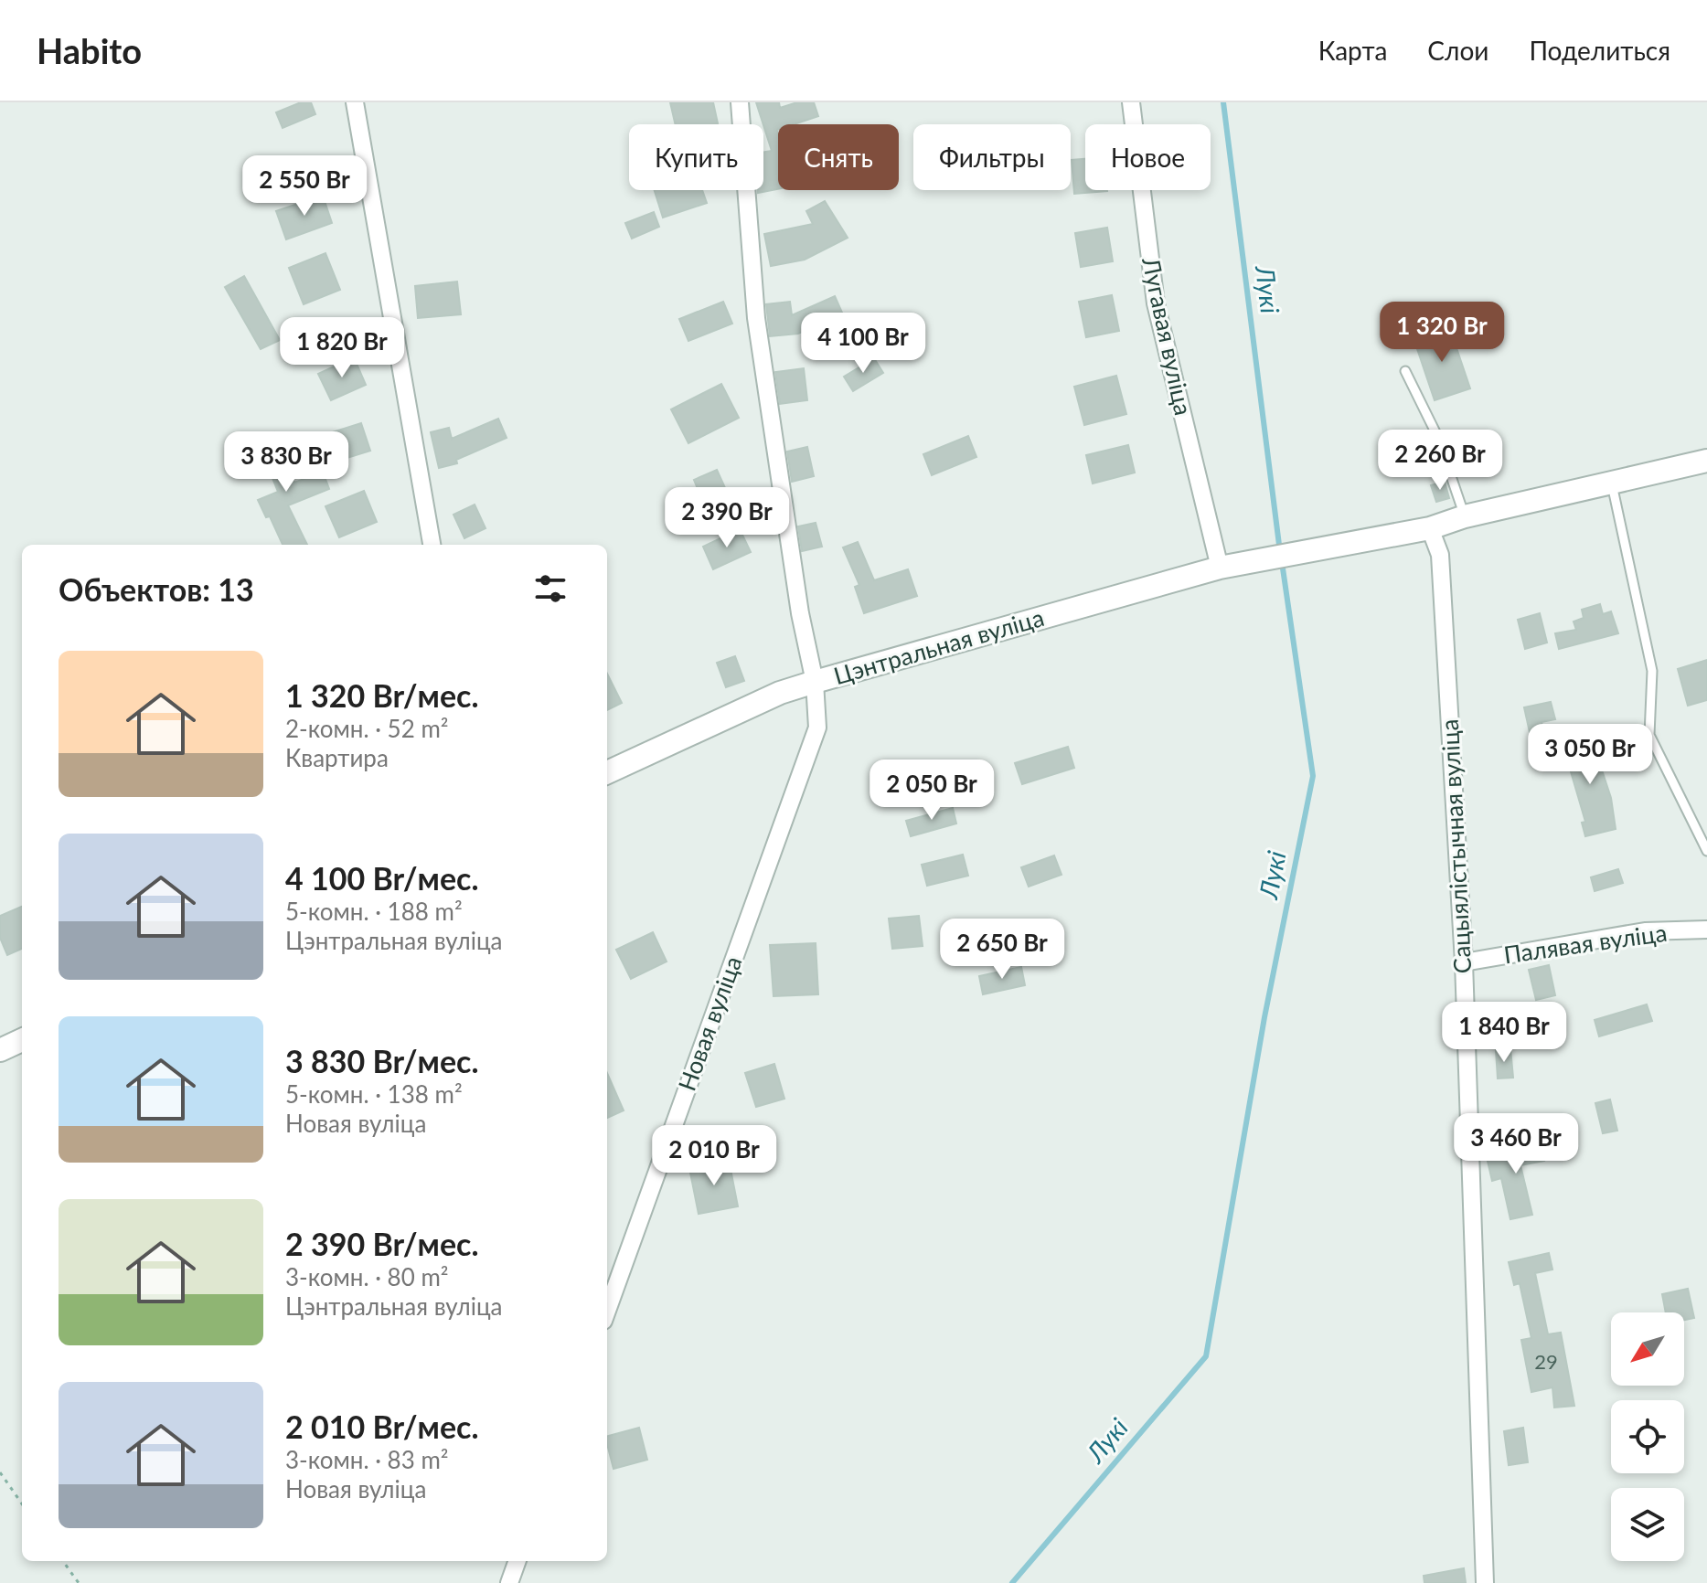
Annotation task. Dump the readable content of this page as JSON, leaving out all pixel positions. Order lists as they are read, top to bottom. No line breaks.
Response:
{"streets":{"street":["Лугавая вуліца","Цэнтральная вуліца","Сацыялістычная вуліца","Палявая вуліца","Новая вуліца"]},"crossings":[["Лугавая вуліца","Цэнтральная вуліца"],["Цэнтральная вуліца","Сацыялістычная вуліца"],["Цэнтральная вуліца","Новая вуліца"],["Сацыялістычная вуліца","Палявая вуліца"]],"water":["Лукі"],"house_numbers":["29"],"north":"bottom left","page":{"header":"Habito","nav":["Карта","Слои","Поделиться"],"chip":["Купить","Снять","Фильтры","Новое"],"price":["2 550 Br","1 320 Br","4 100 Br","1 820 Br","2 260 Br","3 830 Br","2 390 Br","3 050 Br","2 050 Br","2 650 Br","1 840 Br","3 460 Br","2 010 Br"],"heading":"Объектов: 13","list":[{"name":"1 320 Br/мес.","note":"2-комн. · 52 m² · Квартира"},{"name":"4 100 Br/мес.","note":"5-комн. · 188 m² · Цэнтральная вуліца"},{"name":"3 830 Br/мес.","note":"5-комн. · 138 m² · Новая вуліца"},{"name":"2 390 Br/мес.","note":"3-комн. · 80 m² · Цэнтральная вуліца"},{"name":"2 010 Br/мес.","note":"3-комн. · 83 m² · Новая вуліца"}]}}
